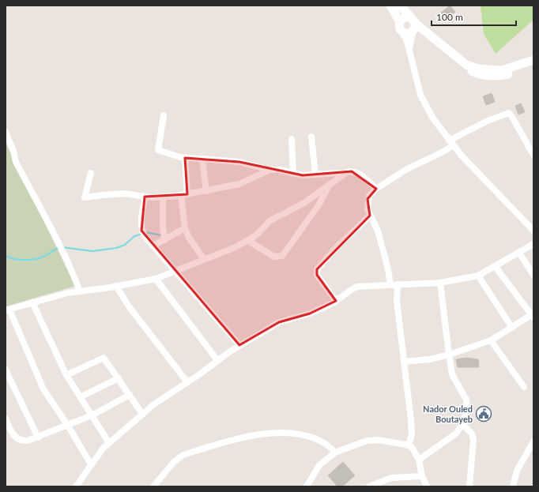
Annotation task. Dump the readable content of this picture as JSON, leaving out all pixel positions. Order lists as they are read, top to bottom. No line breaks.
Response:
{"places":{"public building":["Nador Ouled Boutayeb"]},"scale_bar":"100 m"}
